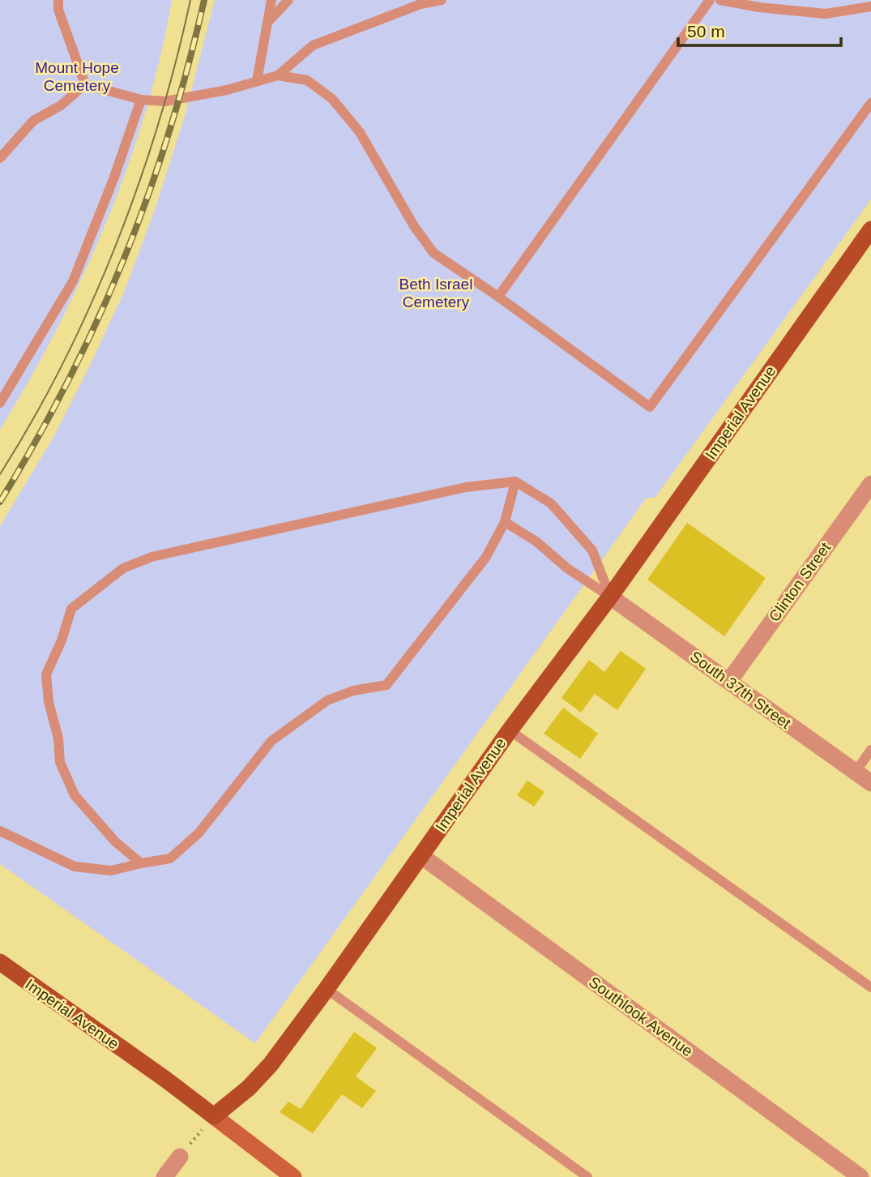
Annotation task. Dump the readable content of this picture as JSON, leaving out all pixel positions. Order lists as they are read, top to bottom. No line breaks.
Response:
{"streets":{"main road":["Imperial Avenue"],"street":["Clinton Street","South 37th Street","Southlook Avenue"]},"crossings":[["Imperial Avenue","South 37th Street"],["Imperial Avenue","Southlook Avenue"],["Clinton Street","South 37th Street"]],"parks":["Mount Hope Cemetery","Beth Israel Cemetery"],"scale_bar":"50 m"}
